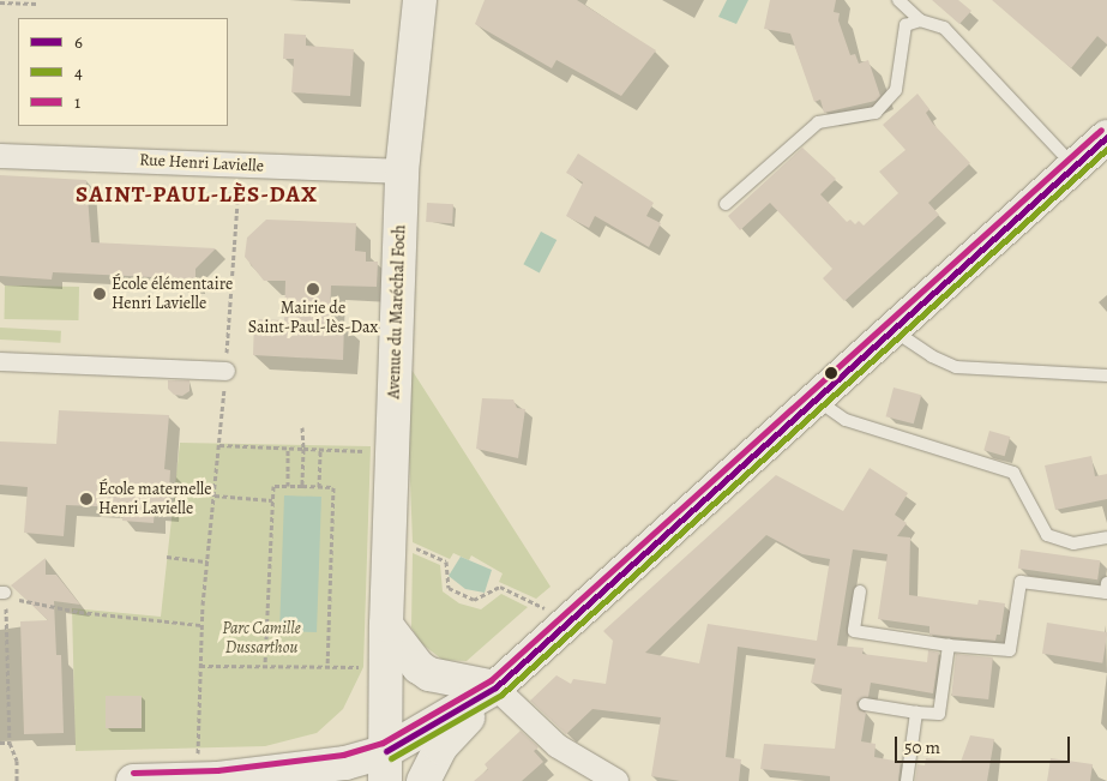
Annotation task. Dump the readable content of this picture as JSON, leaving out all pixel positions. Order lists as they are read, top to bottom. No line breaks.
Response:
{"streets":{"main road":["Avenue du Maréchal Foch"],"street":["Rue Henri Lavielle"]},"crossings":[["Rue Henri Lavielle","Avenue du Maréchal Foch"]],"districts":["SAINT-PAUL-LÈS-DAX"],"parks":["Parc Camille Dussarthou"],"places":["Mairie de Saint-Paul-lès-Dax","École élémentaire Henri Lavielle","École maternelle Henri Lavielle"],"lines":["transit line 1","transit line 6","transit line 4"],"legend":["6","4","1"],"scale_bar":"50 m"}
